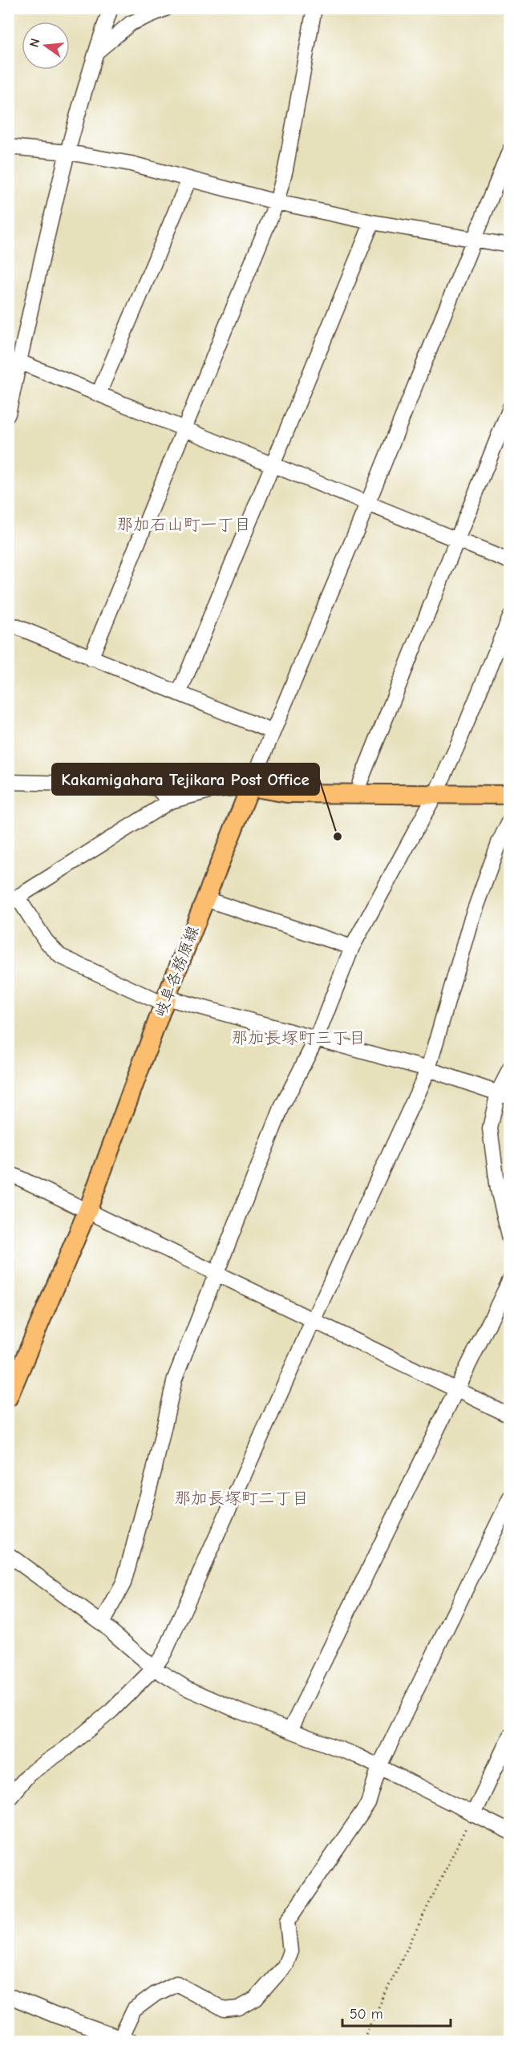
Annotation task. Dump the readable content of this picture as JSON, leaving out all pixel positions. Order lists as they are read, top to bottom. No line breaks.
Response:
{"streets":{"main road":["岐阜各務原線"]},"districts":["那加石山町一丁目","那加長塚町三丁目","那加長塚町二丁目"],"places":["Kakamigahara Tejikara Post Office"],"scale_bar":"50 m","north":"left"}
